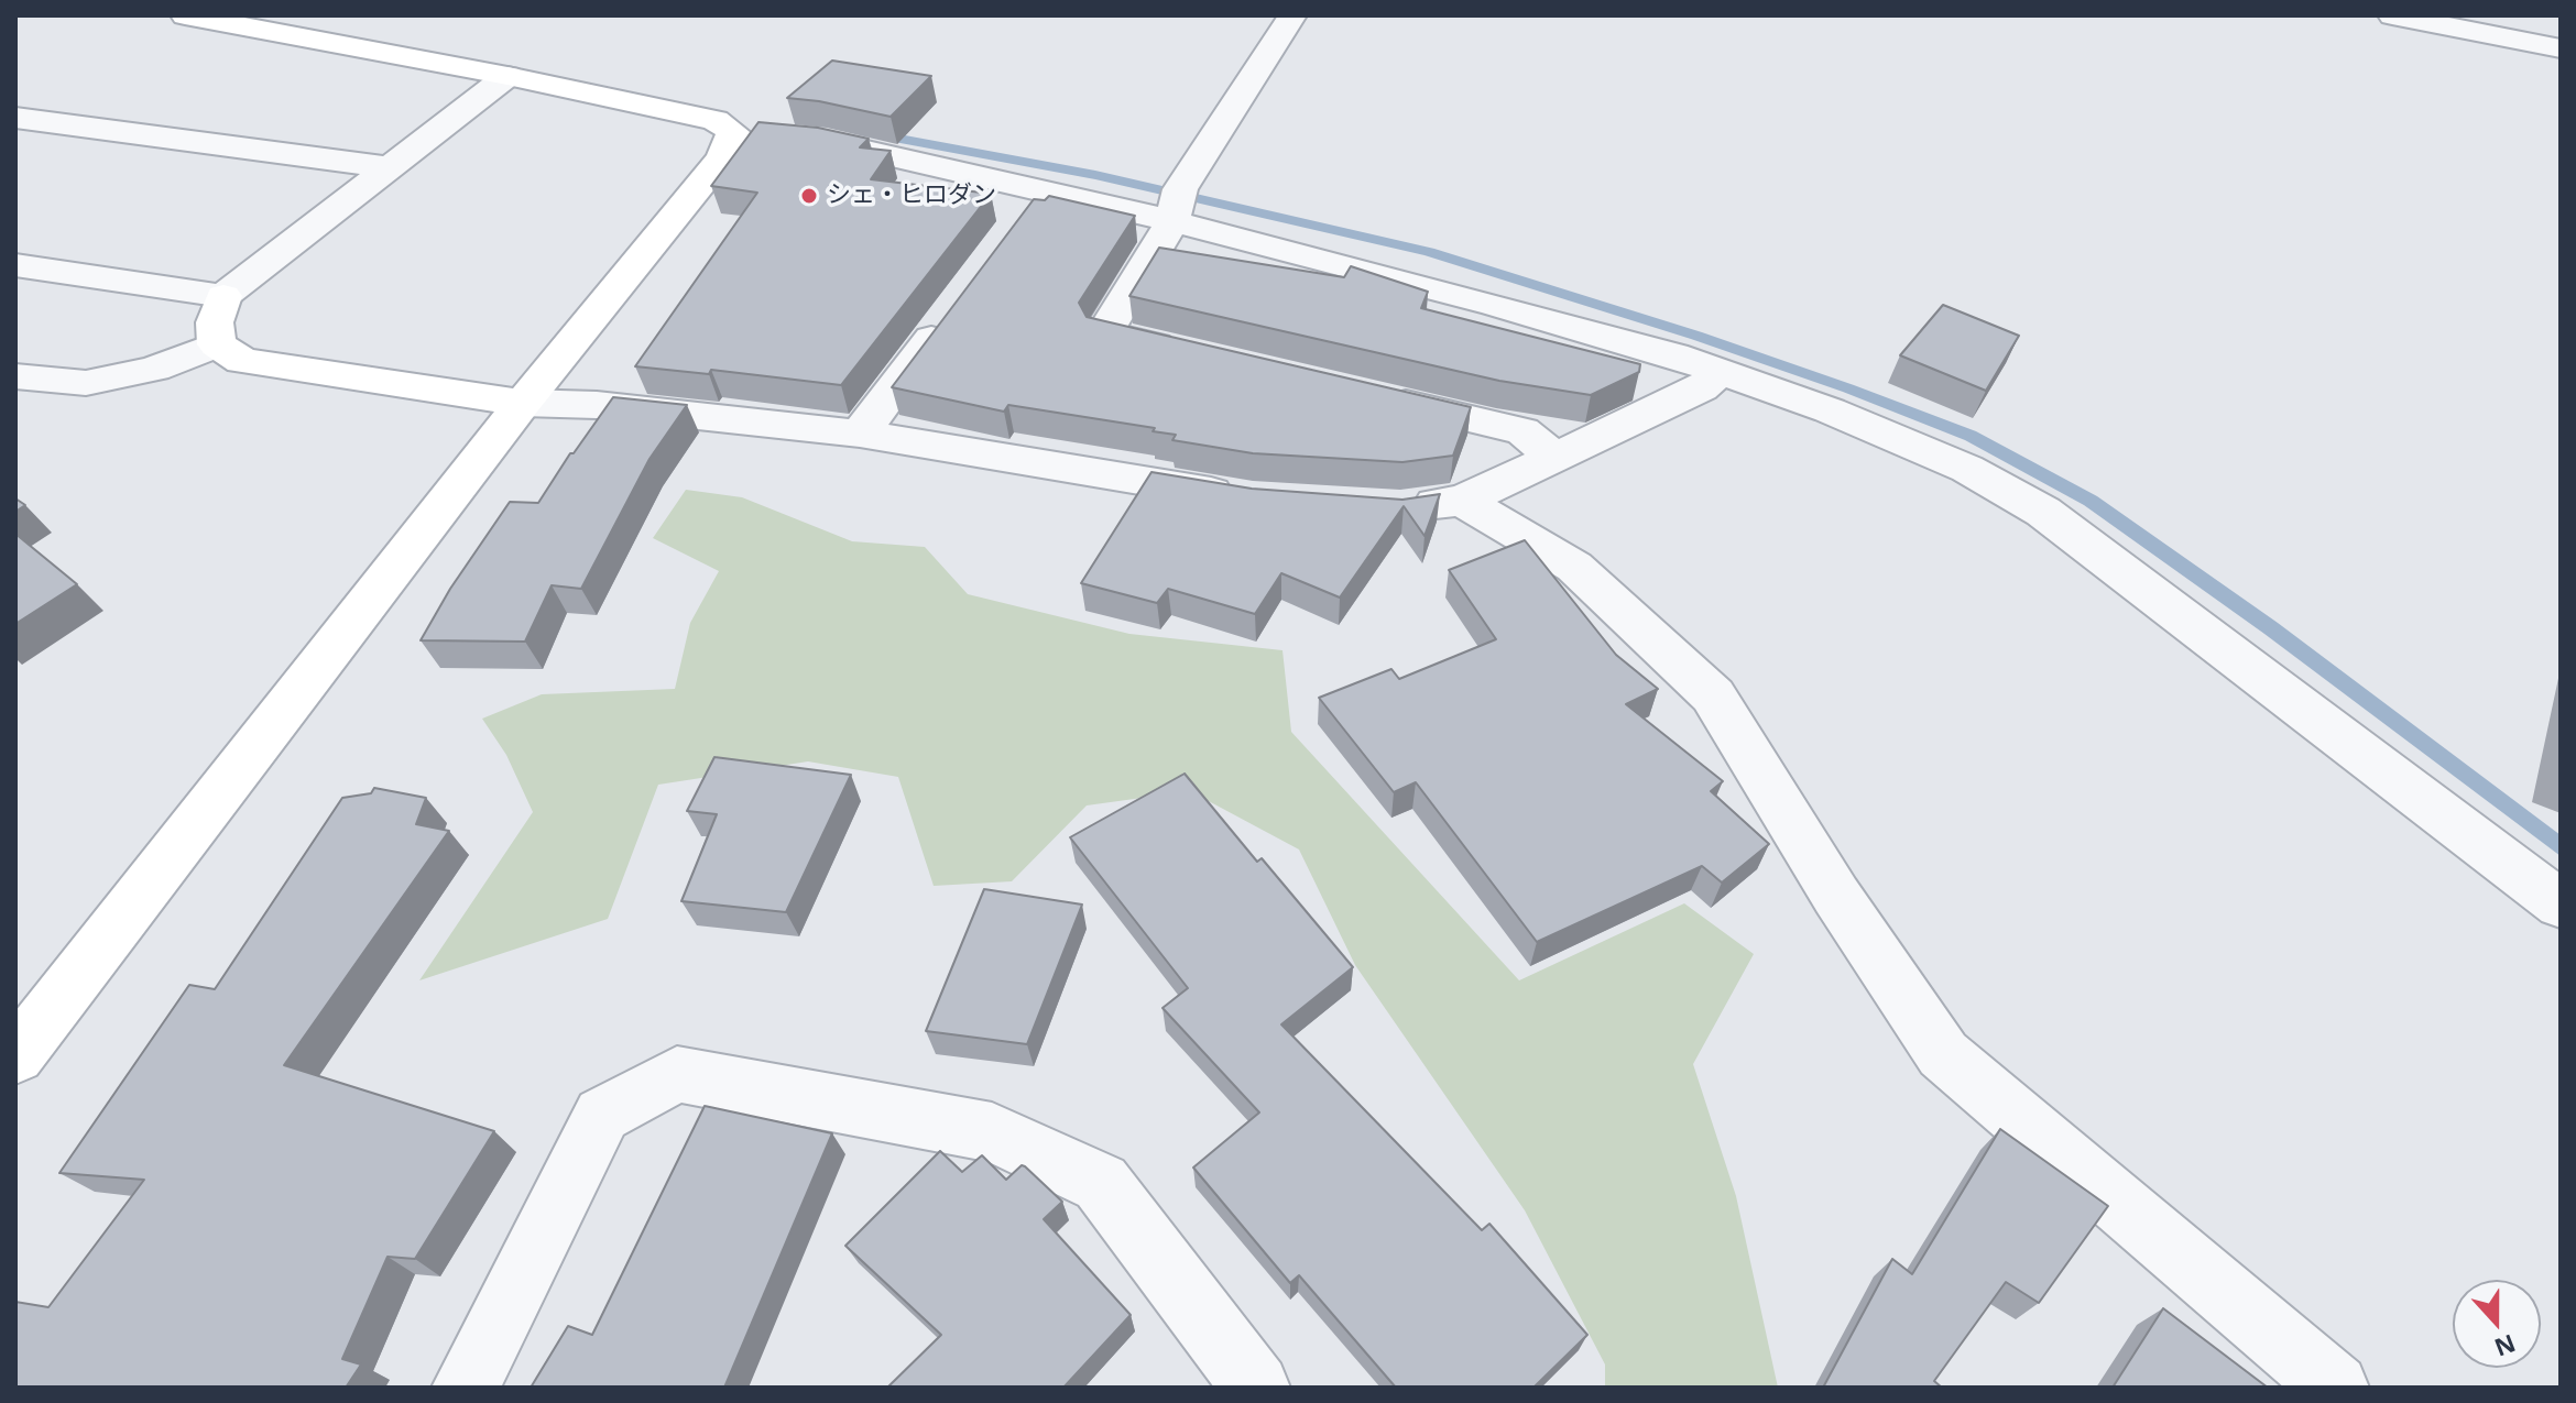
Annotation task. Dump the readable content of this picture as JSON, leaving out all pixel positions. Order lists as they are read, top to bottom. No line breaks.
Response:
{"places":["シェ・ヒロダン"],"north":"bottom"}
